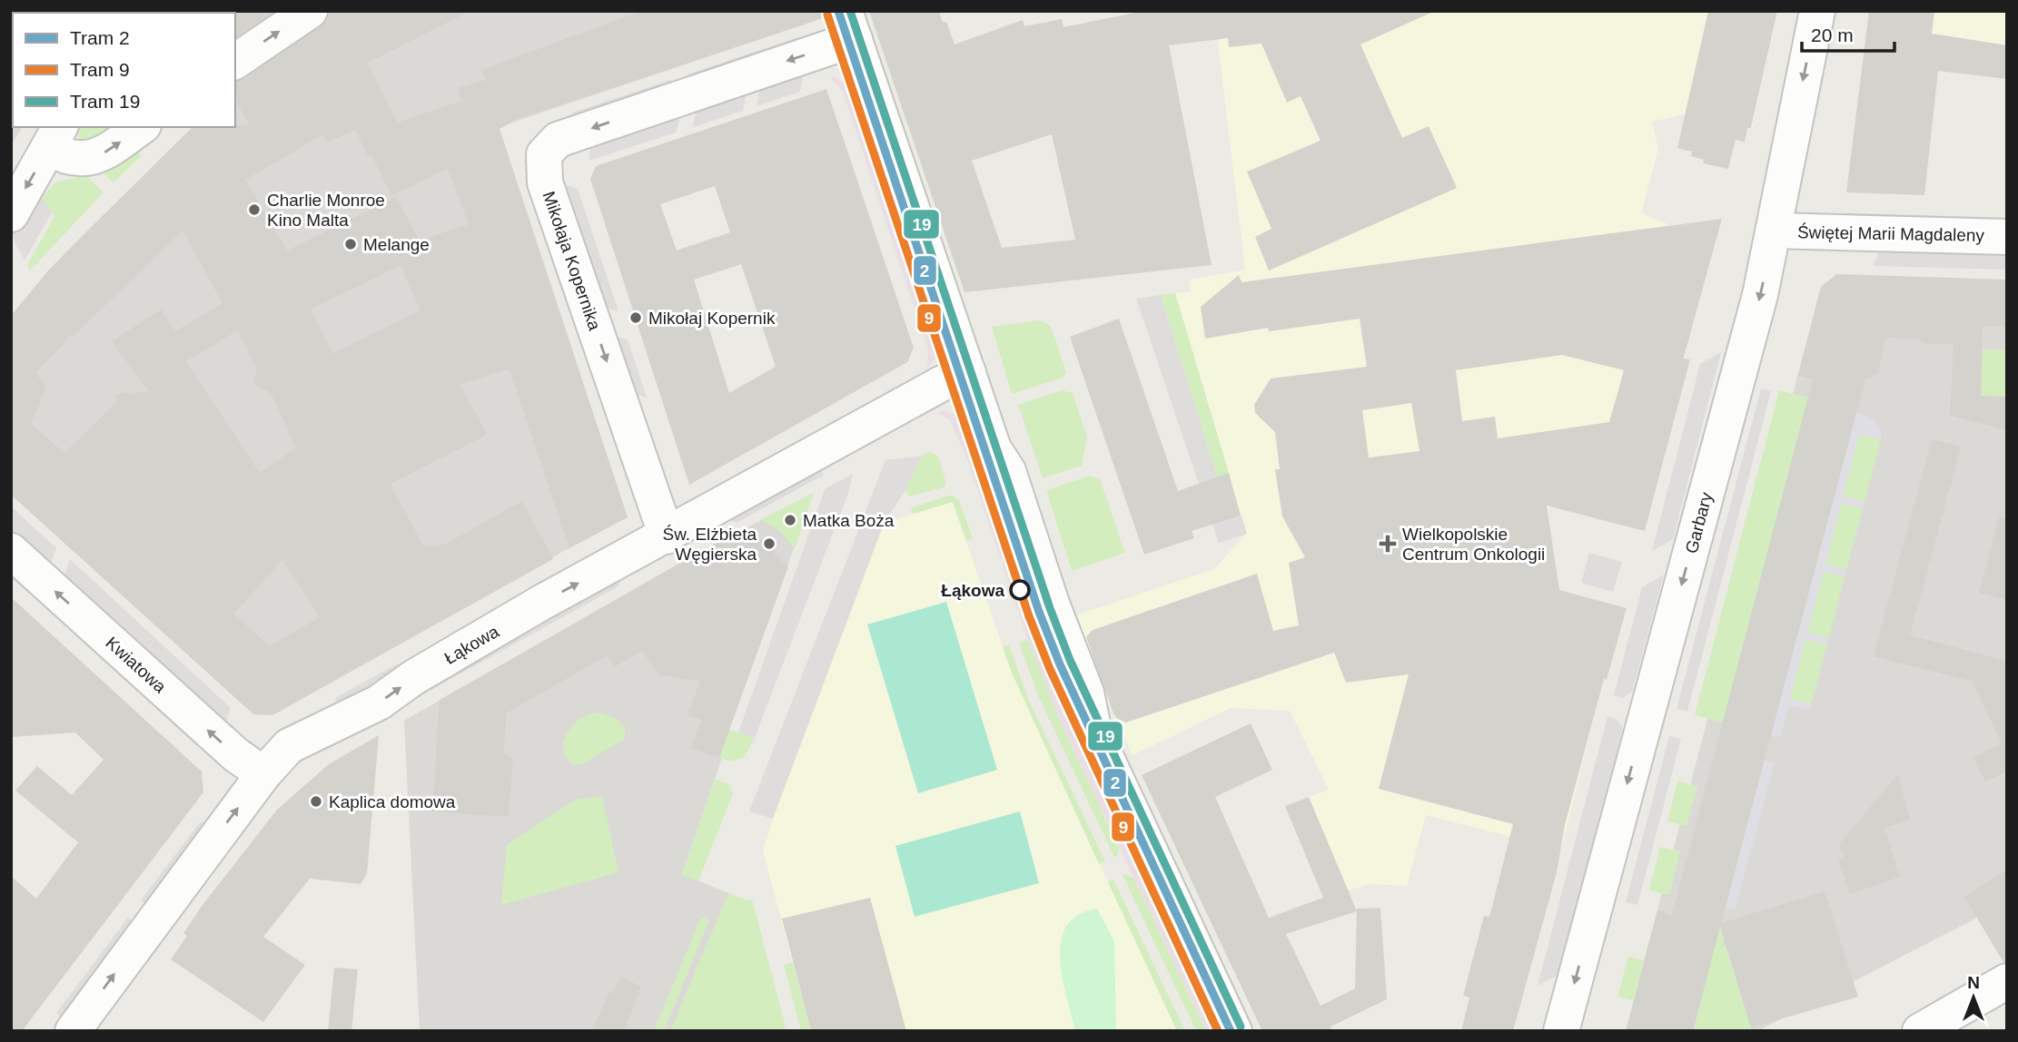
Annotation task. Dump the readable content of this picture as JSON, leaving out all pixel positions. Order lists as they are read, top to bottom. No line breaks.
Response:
{"streets":{"street":["Świętej Marii Magdaleny","Mikołaja Kopernika","Garbary","Łąkowa","Kwiatowa"]},"crossings":[["Świętej Marii Magdaleny","Garbary"],["Mikołaja Kopernika","Łąkowa"],["Łąkowa","Kwiatowa"]],"one_way":["Garbary","Łąkowa","Kwiatowa"],"places":{"other":["Charlie Monroe Kino Malta","Melange","Mikołaj Kopernik","Matka Boża","Św. Elżbieta Węgierska","Łąkowa","Kaplica domowa"],"health":["Wielkopolskie Centrum Onkologii"]},"lines":["tram line 2","tram line 19","tram line 9"],"legend":["Tram 2","Tram 9","Tram 19"],"scale_bar":"20 m","north":"top"}
